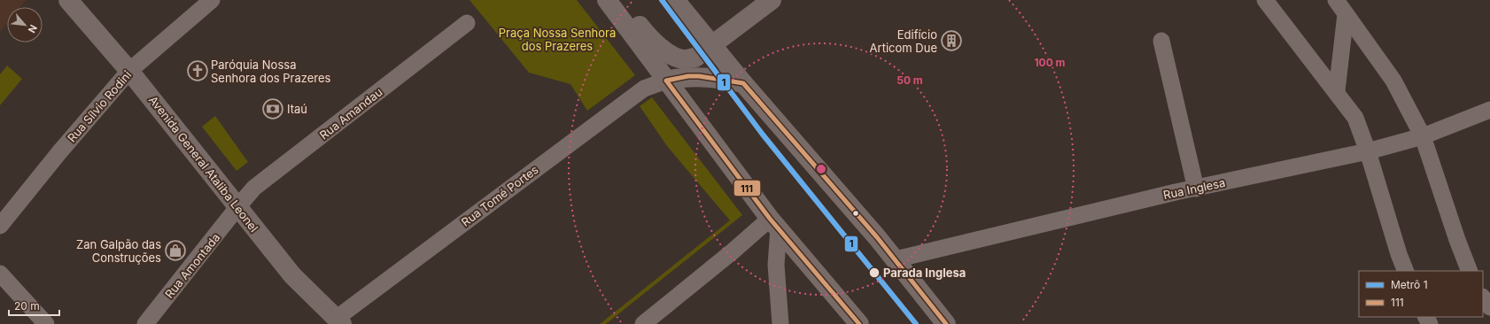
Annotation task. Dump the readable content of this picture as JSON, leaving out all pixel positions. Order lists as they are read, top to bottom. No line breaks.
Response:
{"streets":{"main road":["Avenida General Ataliba Leonel"],"street":["Rua Sílvio Rodini","Rua Amandau","Rua Inglesa","Rua Tomé Portes","Rua Amontada"]},"crossings":[["Rua Sílvio Rodini","Avenida General Ataliba Leonel"],["Rua Amandau","Avenida General Ataliba Leonel"],["Rua Amandau","Rua Amontada"],["Avenida General Ataliba Leonel","Rua Tomé Portes"],["Avenida General Ataliba Leonel","Rua Amontada"]],"parks":["Praça Nossa Senhora dos Prazeres"],"places":{"building":["Edifício Articom Due"],"church":["Paróquia Nossa Senhora dos Prazeres"],"bank":["Itaú"],"shop":["Zan Galpão das Construções"],"other":["Parada Inglesa"]},"lines":["metro line 1","transit line 111"],"legend":["Metrô 1","111"],"scale_bar":"20 m","north":"bottom right","rings":["100 m","50 m"]}
